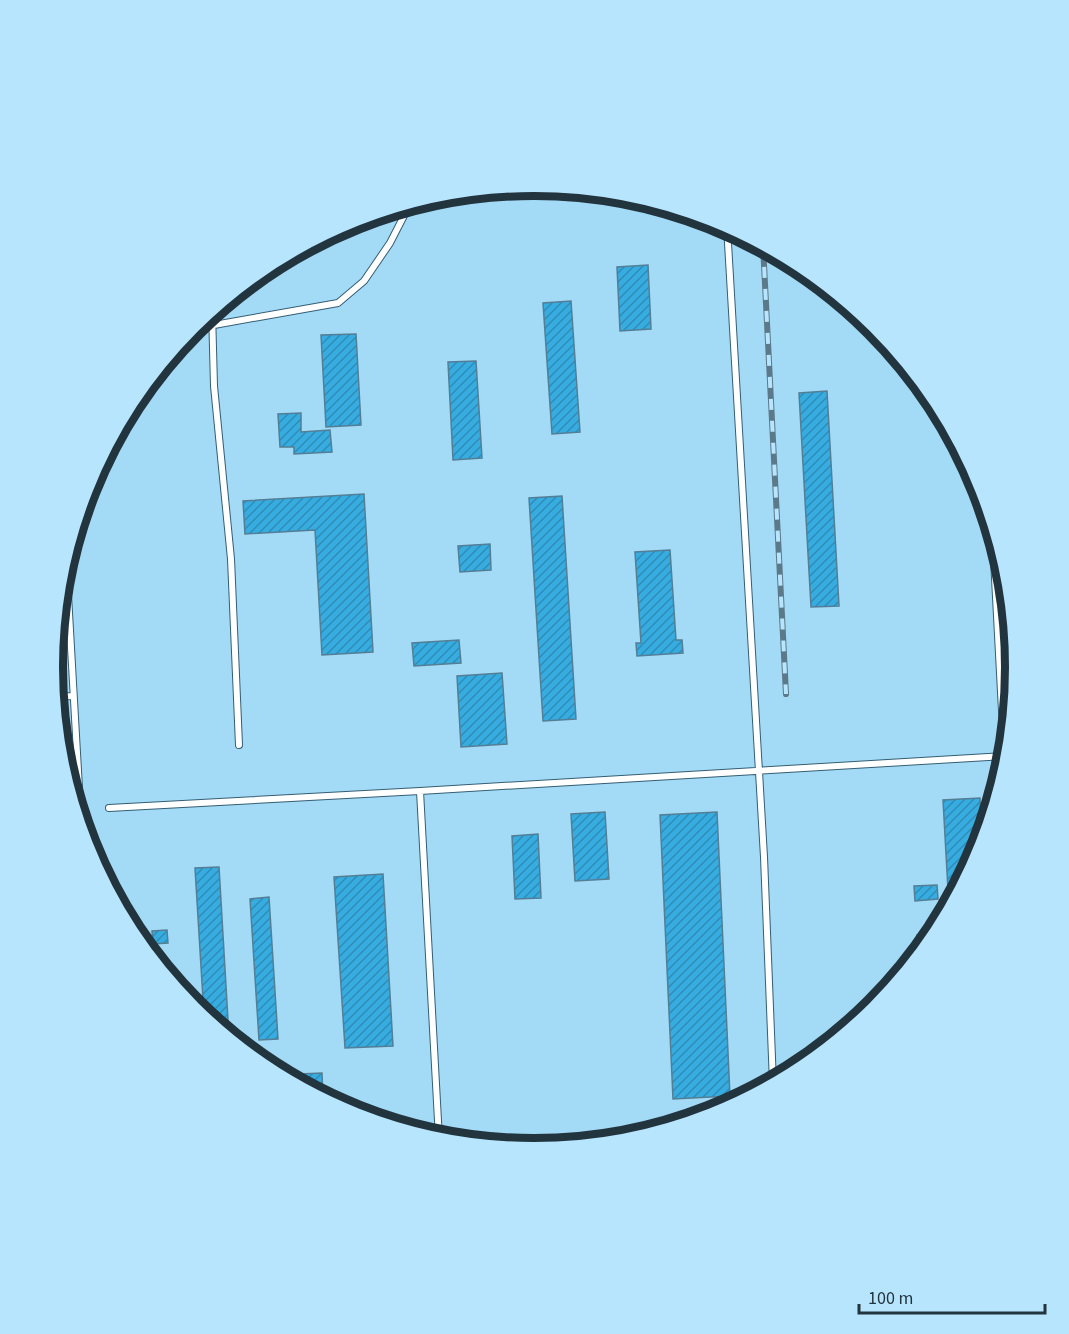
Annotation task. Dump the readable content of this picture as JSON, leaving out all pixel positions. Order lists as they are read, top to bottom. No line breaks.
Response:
{"scale_bar":"100 m"}
